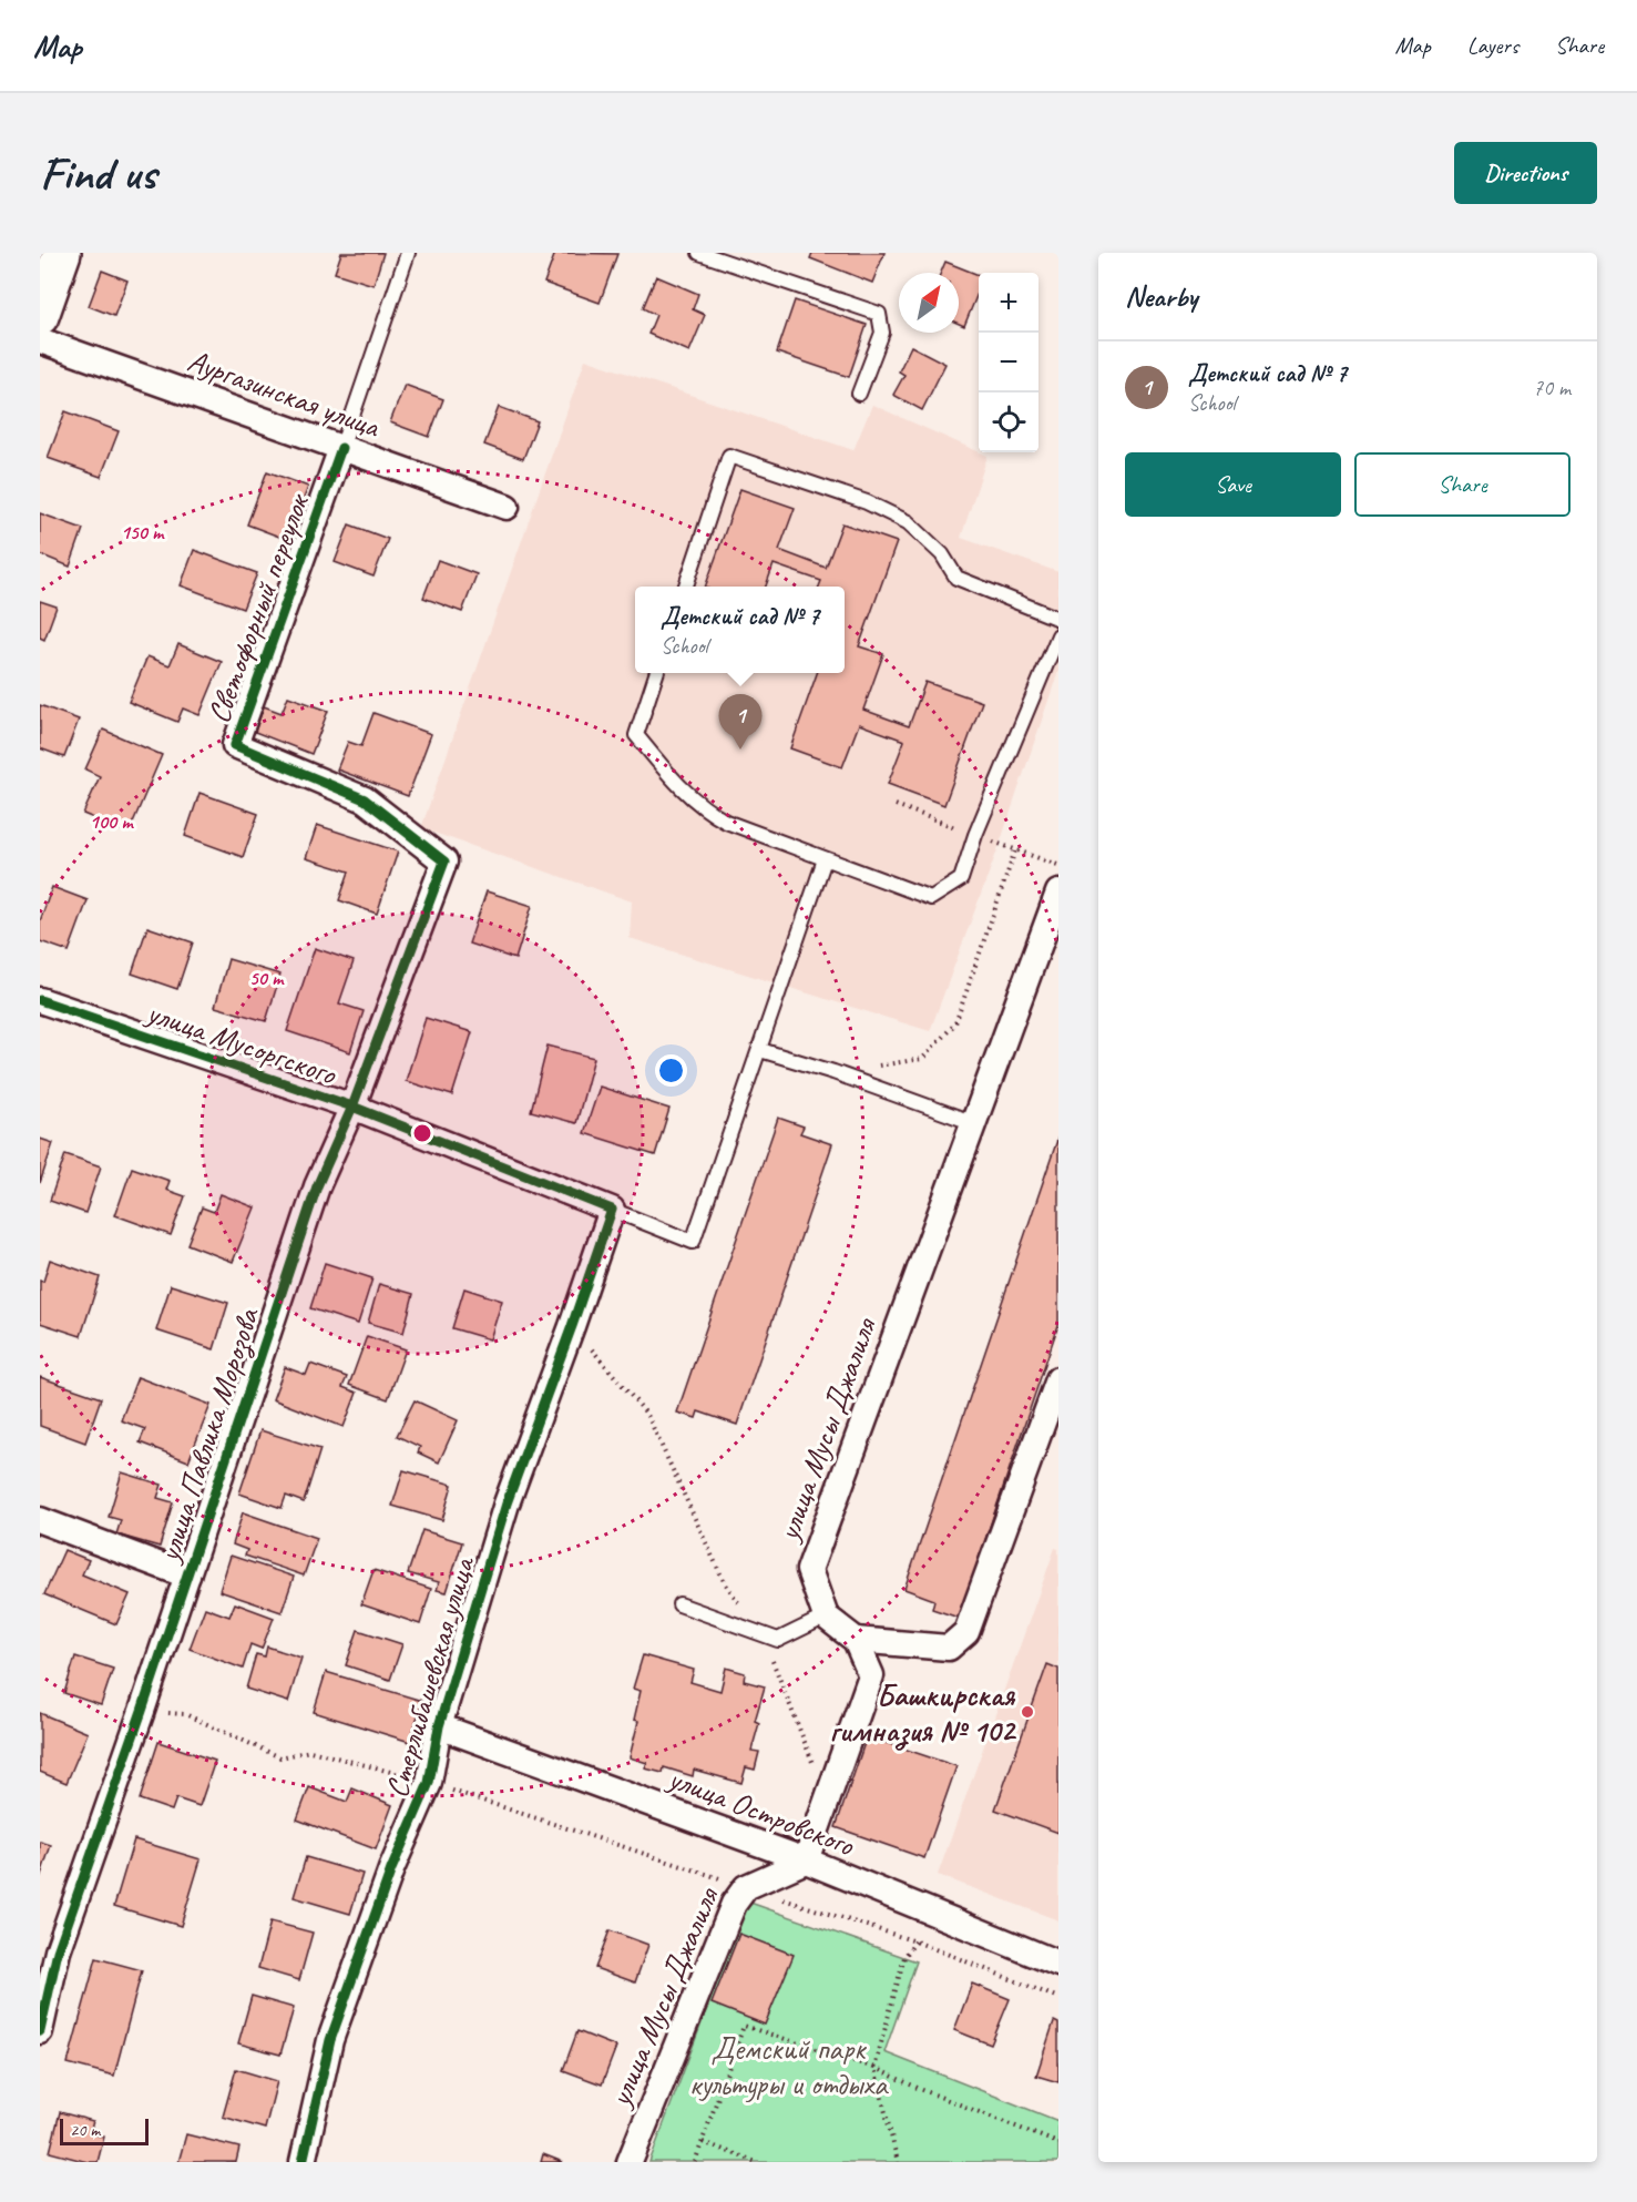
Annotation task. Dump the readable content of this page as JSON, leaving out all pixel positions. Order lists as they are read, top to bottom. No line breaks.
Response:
{"streets":{"street":["Аургазинская улица","Светофорный переулок","улица Мусоргского","улица Мусы Джалиля","улица Павлика Морозова","Стерлибашевская улица","улица Островского"]},"crossings":[["Аургазинская улица","Светофорный переулок"],["Светофорный переулок","улица Павлика Морозова"],["улица Мусоргского","улица Павлика Морозова"],["улица Мусоргского","Стерлибашевская улица"],["улица Мусы Джалиля","улица Островского"],["Стерлибашевская улица","улица Островского"]],"parks":["Демский парк культуры и отдыха"],"places":["Башкирская гимназия № 102"],"scale_bar":"20 m","north":"top right","page":{"header":"Map","nav":["Map","Layers","Share"],"buttons":["Directions",["Save","Share"]],"title":"Find us","heading":"Nearby","map_buttons":["+","−"],"list":[{"mark":"1","name":"Детский сад № 7","note":"School","value":"70 m"}],"popup":["Детский сад № 7","School"],"pins":"1","scale":"20 m"},"rings":["150 m","100 m","50 m"]}
